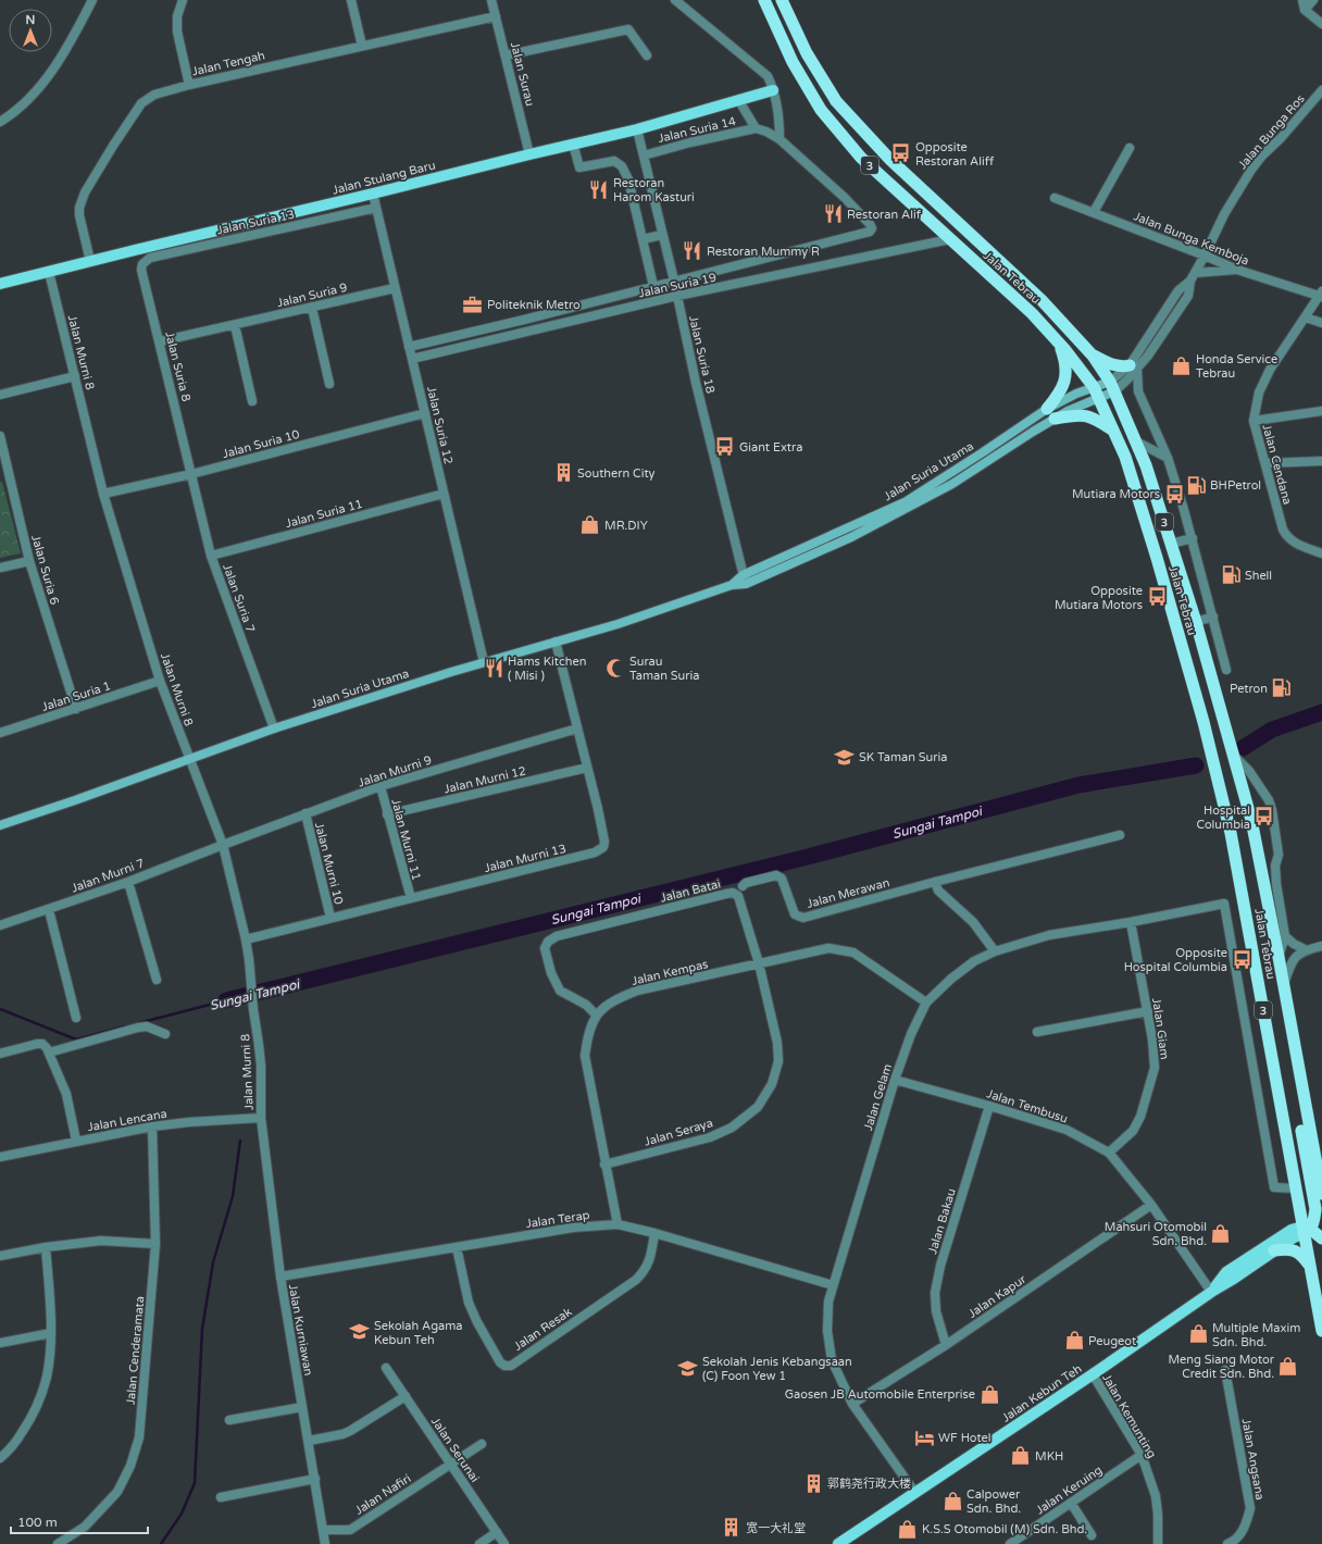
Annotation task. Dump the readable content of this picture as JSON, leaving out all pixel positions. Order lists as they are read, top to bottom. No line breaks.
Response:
{"streets":{"highway":["3","Jalan Tebrau"],"main road":["Jalan Stulang Baru","Jalan Suria Utama","Jalan Kebun Teh"],"street":["Jalan Tengah","Jalan Surau","Jalan Suria 14","Jalan Bunga Ros","Jalan Suria 13","Jalan Bunga Kemboja","Jalan Suria 19","Jalan Suria 9","Jalan Murni 8","Jalan Suria 18","Jalan Suria 8","Jalan Suria 12","Jalan Suria 10","Jalan Cendana","Jalan Suria 11","Jalan Suria 6","Jalan Suria 7","Jalan Suria 1","Jalan Murni 9","Jalan Murni 12","Jalan Murni 11","Jalan Murni 13","Jalan Murni 10","Jalan Murni 7","Jalan Batai","Jalan Merawan","Jalan Kempas","Jalan Giam","Jalan Gelam","Jalan Tembusu","Jalan Lencana","Jalan Seraya","Jalan Terap","Jalan Bakau","Jalan Kapur","Jalan Resak","Jalan Kurniawan","Jalan Cenderamata","Jalan Kemunting","Jalan Serunai","Jalan Angsana","Jalan Keruing","Jalan Nafiri"]},"crossings":[["Jalan Tengah","Jalan Surau"],["Jalan Tengah","Jalan Stulang Baru"],["Jalan Surau","Jalan Stulang Baru"],["Jalan Suria 14","Jalan Suria 18"],["Jalan Bunga Ros","Jalan Bunga Kemboja"],["Jalan Bunga Ros","Jalan Tebrau"],["Jalan Bunga Ros","Jalan Suria Utama"],["Jalan Stulang Baru","Jalan Murni 8"],["Jalan Stulang Baru","Jalan Suria 18"],["Jalan Stulang Baru","Jalan Suria 12"],["Jalan Suria 13","Jalan Suria 8"],["Jalan Suria 13","Jalan Suria 12"],["Jalan Bunga Kemboja","Jalan Cendana"],["Jalan Tebrau","Jalan Suria 19"],["Jalan Tebrau","Jalan Suria Utama"],["Jalan Tebrau","Jalan Gelam"],["Jalan Tebrau","Jalan Kebun Teh"],["Jalan Suria 19","Jalan Suria 18"],["Jalan Suria 19","Jalan Suria 12"],["Jalan Suria 9","Jalan Suria 8"],["Jalan Suria 9","Jalan Suria 12"],["Jalan Murni 8","Jalan Suria 10"],["Jalan Murni 8","Jalan Suria Utama"],["Jalan Murni 8","Jalan Suria 1"],["Jalan Murni 8","Jalan Murni 9"],["Jalan Murni 8","Jalan Murni 13"],["Jalan Murni 8","Jalan Murni 7"],["Jalan Murni 8","Jalan Lencana"],["Jalan Murni 8","Jalan Kurniawan"],["Jalan Suria 18","Jalan Suria Utama"],["Jalan Suria 8","Jalan Suria 10"],["Jalan Suria 8","Jalan Suria 7"],["Jalan Suria 12","Jalan Suria 10"],["Jalan Suria 12","Jalan Suria Utama"],["Jalan Suria 12","Jalan Suria 11"],["Jalan Suria 10","Jalan Suria 7"],["Jalan Suria Utama","Jalan Suria 7"],["Jalan Suria Utama","Jalan Murni 13"],["Jalan Suria 11","Jalan Suria 7"],["Jalan Suria 6","Jalan Suria 1"],["Jalan Murni 9","Jalan Murni 11"],["Jalan Murni 9","Jalan Murni 13"],["Jalan Murni 9","Jalan Murni 10"],["Jalan Murni 9","Jalan Murni 7"],["Jalan Murni 12","Jalan Murni 11"],["Jalan Murni 12","Jalan Murni 13"],["Jalan Murni 11","Jalan Murni 13"],["Jalan Murni 13","Jalan Murni 10"],["Jalan Batai","Jalan Kempas"],["Jalan Batai","Jalan Seraya"],["Jalan Kempas","Jalan Gelam"],["Jalan Kempas","Jalan Seraya"],["Jalan Kempas","Jalan Terap"],["Jalan Giam","Jalan Gelam"],["Jalan Giam","Jalan Tembusu"],["Jalan Gelam","Jalan Tembusu"],["Jalan Gelam","Jalan Terap"],["Jalan Gelam","Jalan Kapur"],["Jalan Gelam","Jalan Kebun Teh"],["Jalan Tembusu","Jalan Bakau"],["Jalan Tembusu","Jalan Kapur"],["Jalan Tembusu","Jalan Kebun Teh"],["Jalan Lencana","Jalan Kurniawan"],["Jalan Lencana","Jalan Cenderamata"],["Jalan Terap","Jalan Resak"],["Jalan Terap","Jalan Kurniawan"],["Jalan Bakau","Jalan Kapur"],["Jalan Kurniawan","Jalan Nafiri"],["Jalan Kebun Teh","Jalan Kemunting"],["Jalan Kemunting","Jalan Keruing"],["Jalan Serunai","Jalan Nafiri"]],"water":["Sungai Tampoi"],"places":{"bus stop":["Opposite Restoran Aliff","Giant Extra","Mutiara Motors","Opposite Mutiara Motors","Hospital Columbia","Opposite Hospital Columbia"],"restaurant":["Restoran Harom Kasturi","Restoran Alif","Restoran Mummy R","Hams Kitchen ( Misi )"],"office":["Politeknik Metro"],"shop":["Honda Service Tebrau","MR.DIY","Mahsuri Otomobil Sdn. Bhd.","Multiple Maxim Sdn. Bhd.","Peugeot","Meng Siang Motor Credit Sdn. Bhd.","Gaosen JB Automobile Enterprise","MKH","Calpower Sdn. Bhd.","K.S.S Otomobil (M) Sdn. Bhd."],"building":["Southern City","郭鹤尧行政大楼","宽一大礼堂"],"fuel station":["BHPetrol","Shell","Petron"],"mosque":["Surau Taman Suria"],"school or university":["SK Taman Suria","Sekolah Agama Kebun Teh","Sekolah Jenis Kebangsaan (C) Foon Yew 1"],"hotel":["WF Hotel"]},"scale_bar":"100 m","north":"top"}
